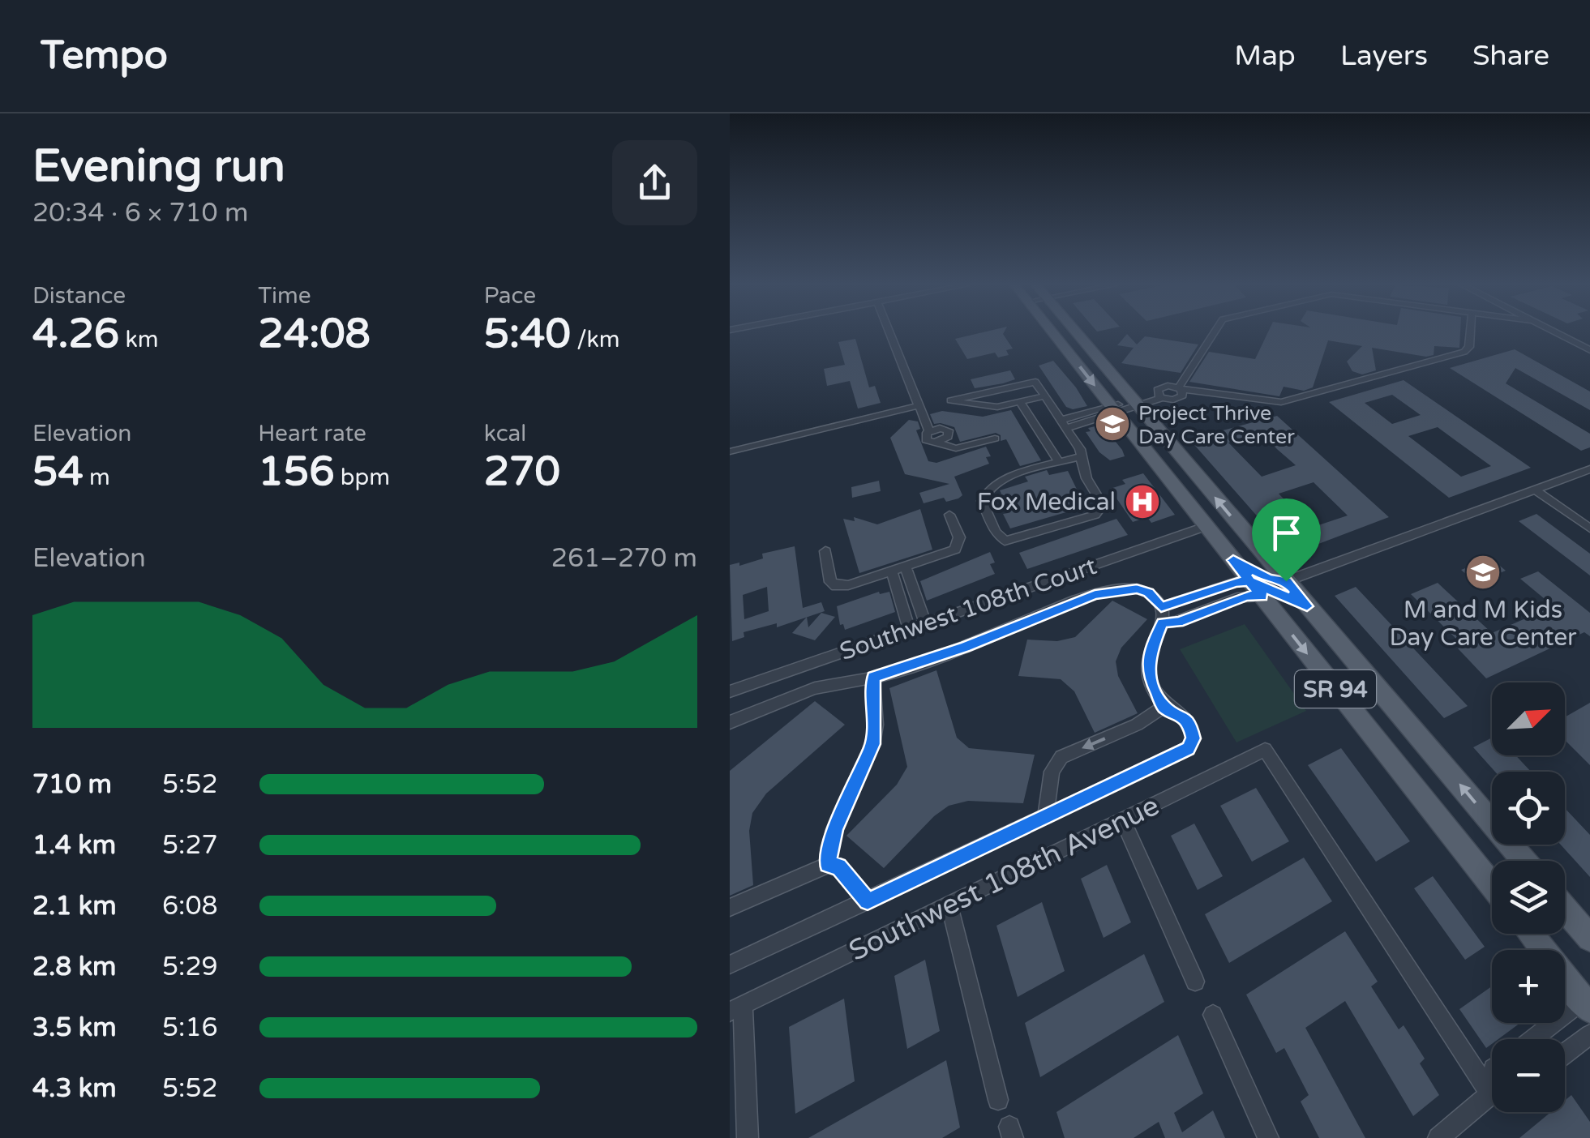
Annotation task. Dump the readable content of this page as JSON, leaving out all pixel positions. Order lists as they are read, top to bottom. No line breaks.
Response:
{"streets":{"main road":["SR 94"],"street":["Southwest 108th Court","Southwest 108th Avenue"]},"crossings":[["Southwest 108th Court","SR 94"]],"places":{"school or university":["Project Thrive Day Care Center","M and M Kids Day Care Center"],"hospital":["Fox Medical"]},"north":"top right","page":{"header":"Tempo","nav":["Map","Layers","Share"],"heading":["Evening run","20:34 · 6 × 710 m"],"stats":[["Distance","4.26 km"],["Time","24:08"],["Pace","5:40 /km"],["Elevation","54 m"],["Heart rate","156 bpm"],["kcal","270"]],"chart":["Elevation","261–270 m"],"map_buttons":["+","−"],"list":[{"name":"710 m","note":"5:52"},{"name":"1.4 km","note":"5:27"},{"name":"2.1 km","note":"6:08"},{"name":"2.8 km","note":"5:29"},{"name":"3.5 km","note":"5:16"},{"name":"4.3 km","note":"5:52"}]}}
